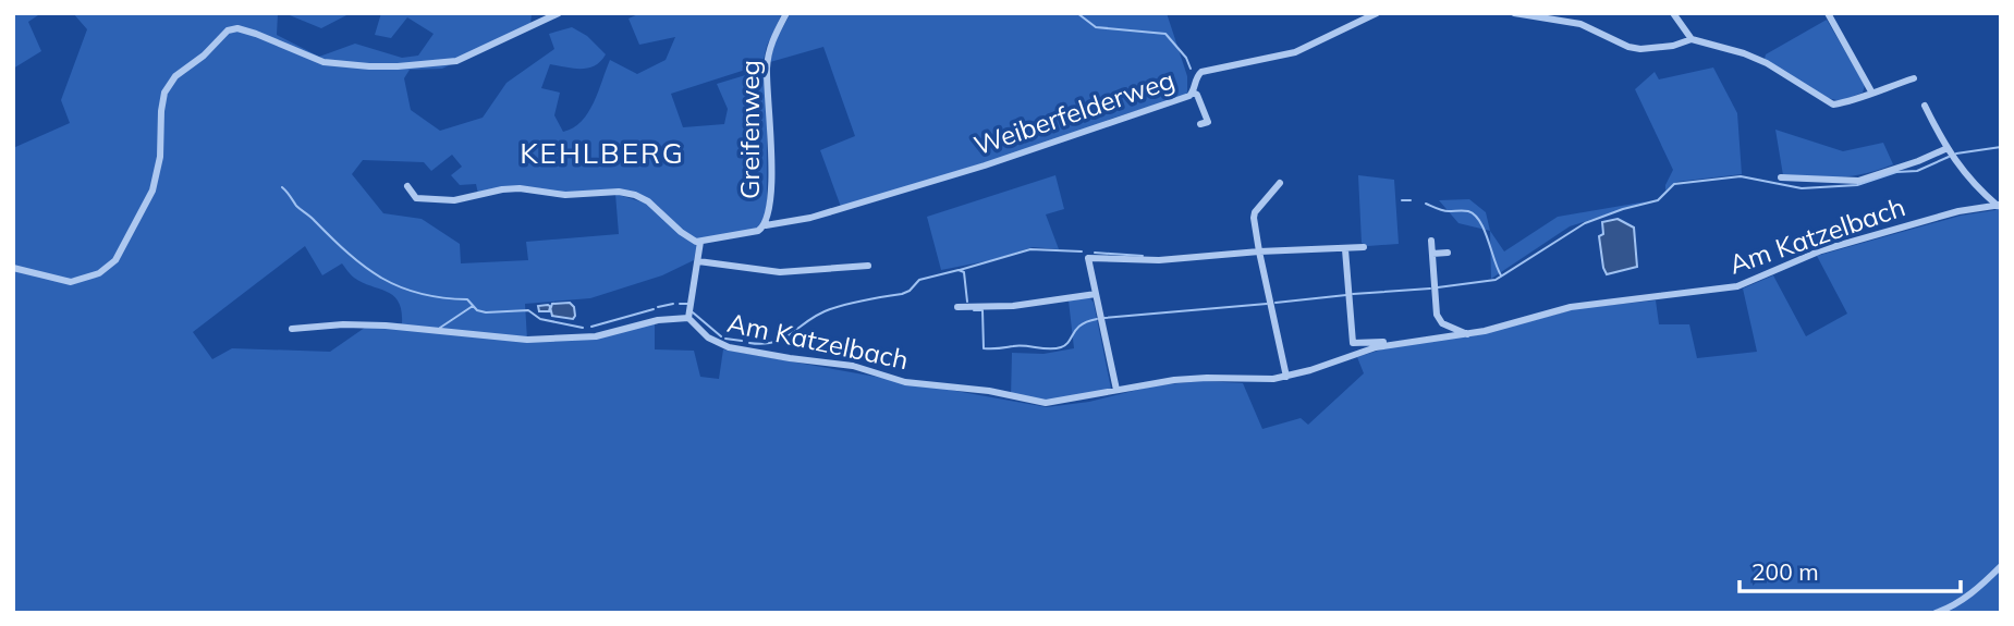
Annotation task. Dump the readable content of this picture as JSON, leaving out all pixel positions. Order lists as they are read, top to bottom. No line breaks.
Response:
{"streets":{"street":["Weiberfelderweg","Greifenweg","Am Katzelbach"]},"crossings":[["Weiberfelderweg","Greifenweg"]],"districts":["KEHLBERG"],"scale_bar":"200 m"}
